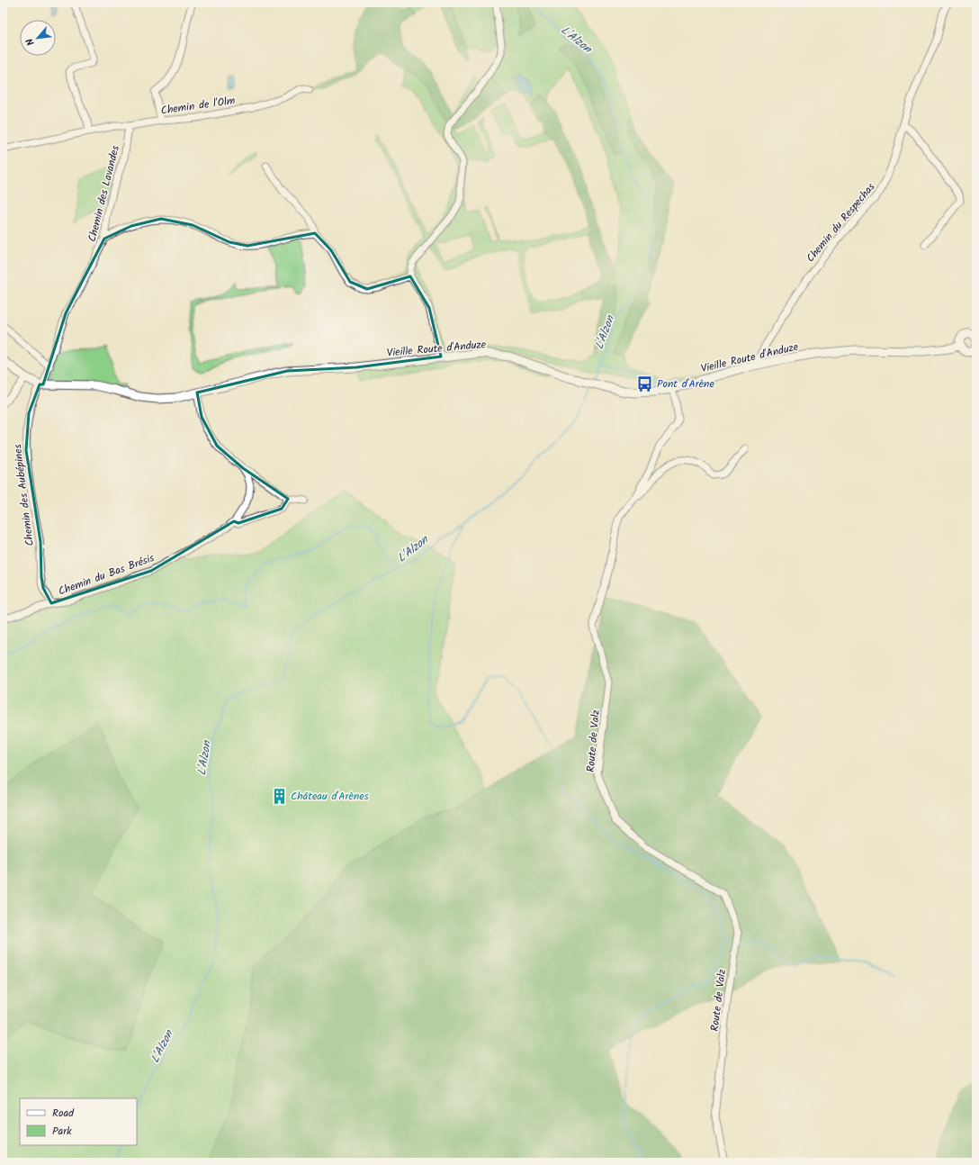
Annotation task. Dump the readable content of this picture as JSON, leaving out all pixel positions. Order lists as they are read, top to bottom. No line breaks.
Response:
{"streets":{"street":["Chemin de l'Olm","Chemin des Lavandes","Chemin du Respechas","Vieille Route d'Anduze","Chemin des Aubépines","Chemin du Bas Brésis","Route de Valz"]},"crossings":[["Chemin de l'Olm","Chemin des Lavandes"],["Chemin des Lavandes","Vieille Route d'Anduze"],["Chemin des Lavandes","Chemin des Aubépines"],["Chemin du Respechas","Vieille Route d'Anduze"],["Vieille Route d'Anduze","Chemin des Aubépines"],["Vieille Route d'Anduze","Chemin du Bas Brésis"],["Vieille Route d'Anduze","Route de Valz"],["Chemin des Aubépines","Chemin du Bas Brésis"]],"water":["L'Alzon"],"places":{"bus stop":["Pont d'Arène"],"building":["Château d'Arènes"]},"legend":["Road","Park"],"north":"bottom left"}
